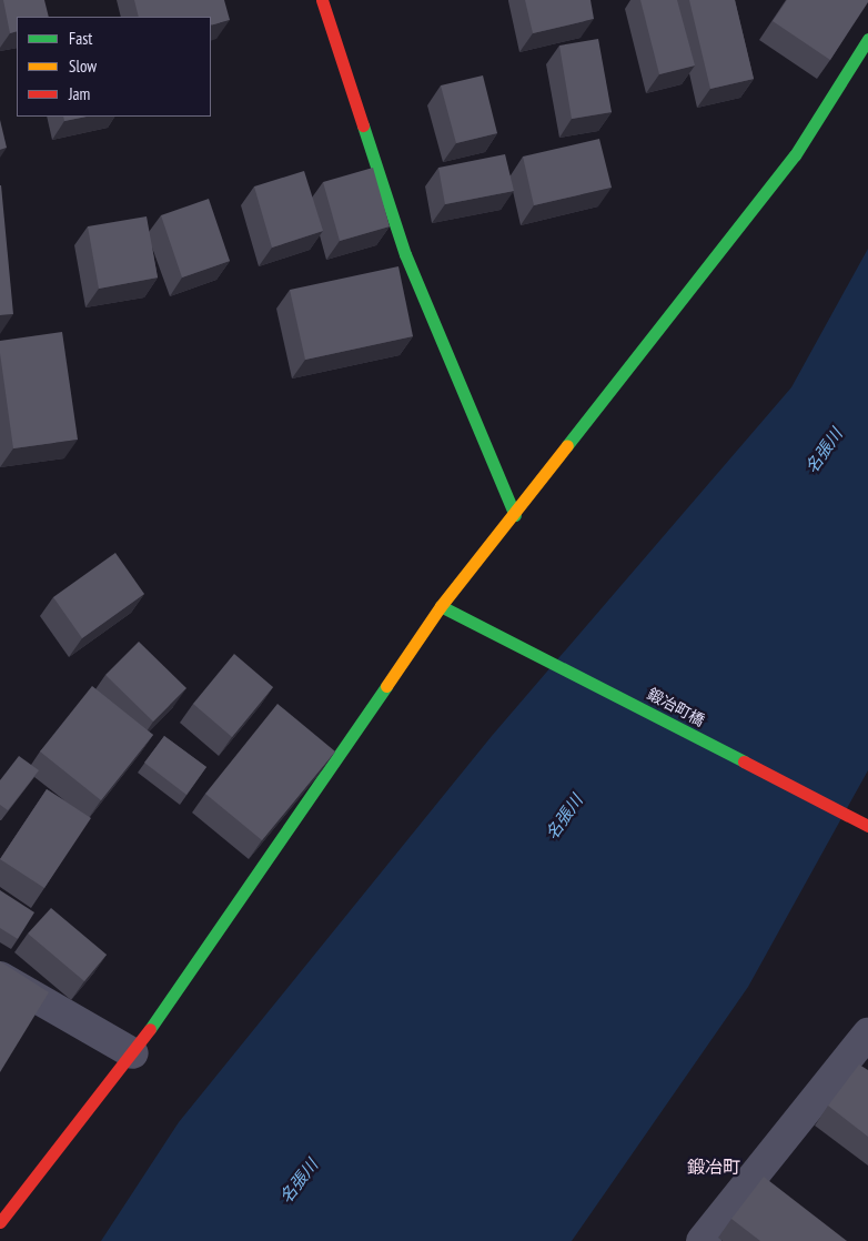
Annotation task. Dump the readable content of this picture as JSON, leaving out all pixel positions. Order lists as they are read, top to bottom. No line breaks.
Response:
{"streets":{"street":["鍛冶町橋"]},"districts":["鍛冶町"],"water":["名張川"],"legend":["Fast","Slow","Jam"]}
